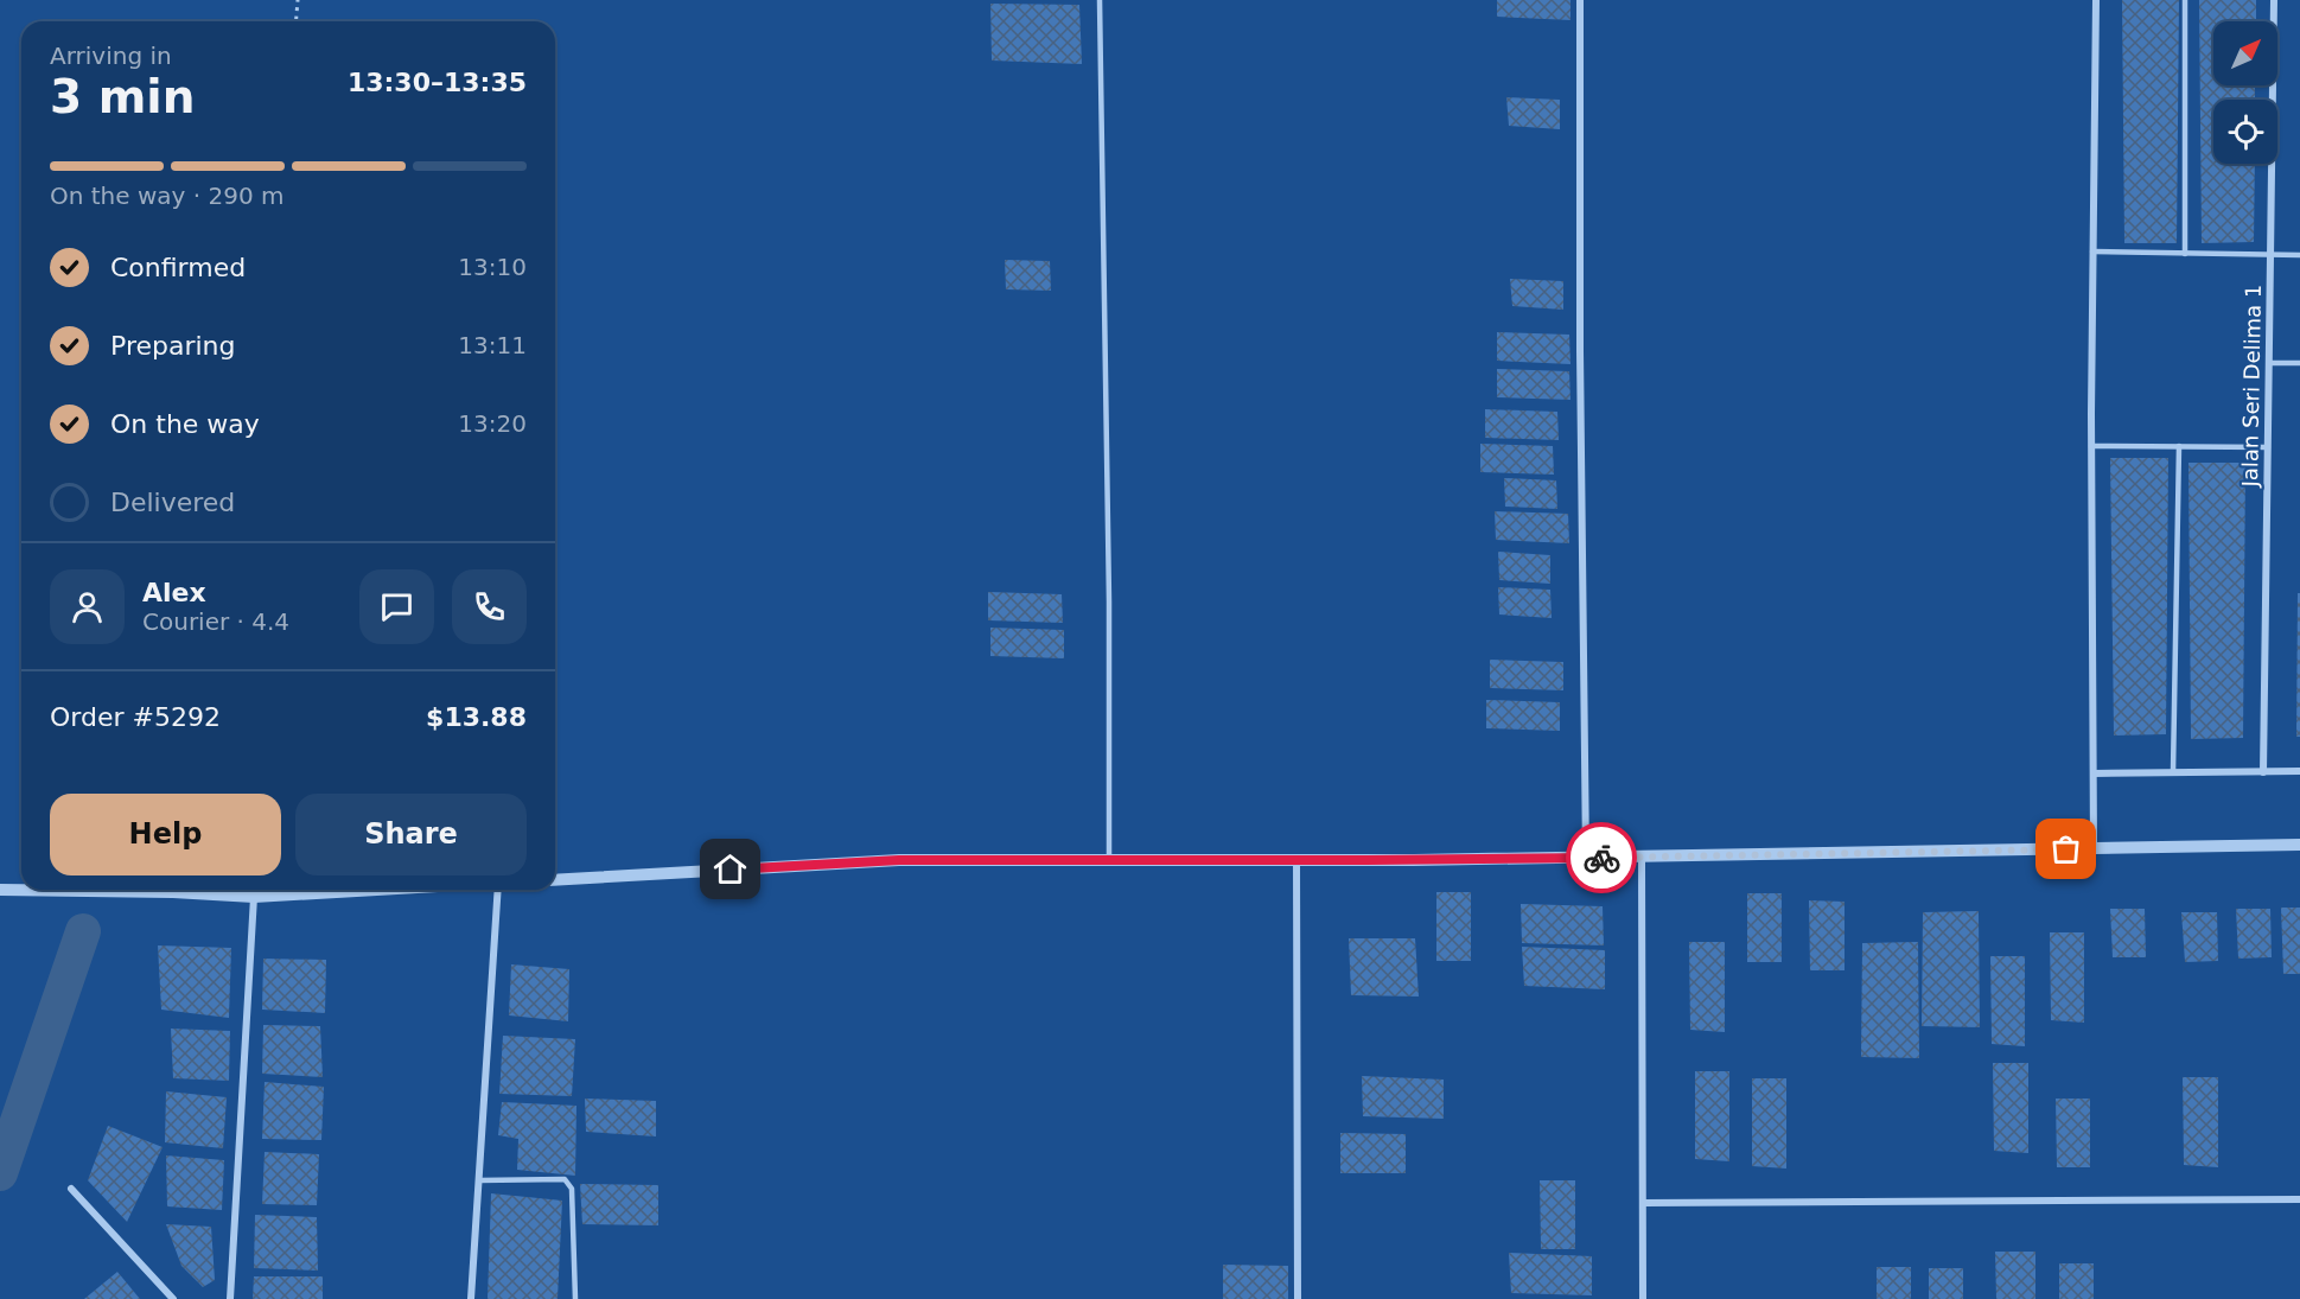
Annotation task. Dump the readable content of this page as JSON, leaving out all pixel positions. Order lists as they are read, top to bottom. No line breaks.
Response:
{"streets":{"street":["Jalan Seri Delima 1"]},"north":"top right","page":{"heading":["3 min","Arriving in","13:30–13:35"],"panel":["Alex","Courier · 4.4","Order #5292","$13.88"],"bar":"On the way · 290 m","list":[["Confirmed","13:10"],["Preparing","13:11"],["On the way","13:20"],"Delivered"],"buttons":["Help","Share"]}}
